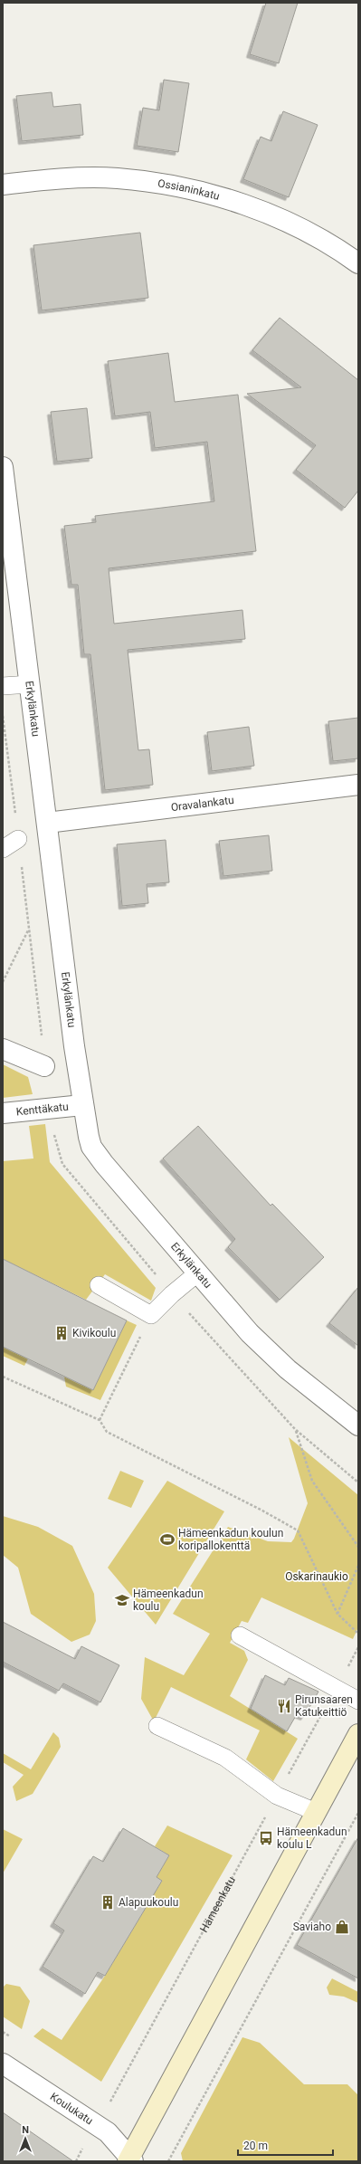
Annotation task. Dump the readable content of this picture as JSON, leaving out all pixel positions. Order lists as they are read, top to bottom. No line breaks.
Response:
{"streets":{"street":["Ossianinkatu","Erkylänkatu","Oravalankatu","Kenttäkatu","Koulukatu"],"path":["Hämeenkatu"]},"crossings":[["Erkylänkatu","Oravalankatu"],["Erkylänkatu","Kenttäkatu"],["Hämeenkatu","Koulukatu"]],"parks":["Oskarinaukio"],"places":{"building":["Kivikoulu","Alapuukoulu"],"sports":["Hämeenkadun koulun koripallokenttä"],"school or university":["Hämeenkadun koulu"],"restaurant":["Pirunsaaren Katukeittiö"],"bus stop":["Hämeenkadun koulu L"],"shop":["Saviaho"]},"scale_bar":"20 m","north":"top"}
